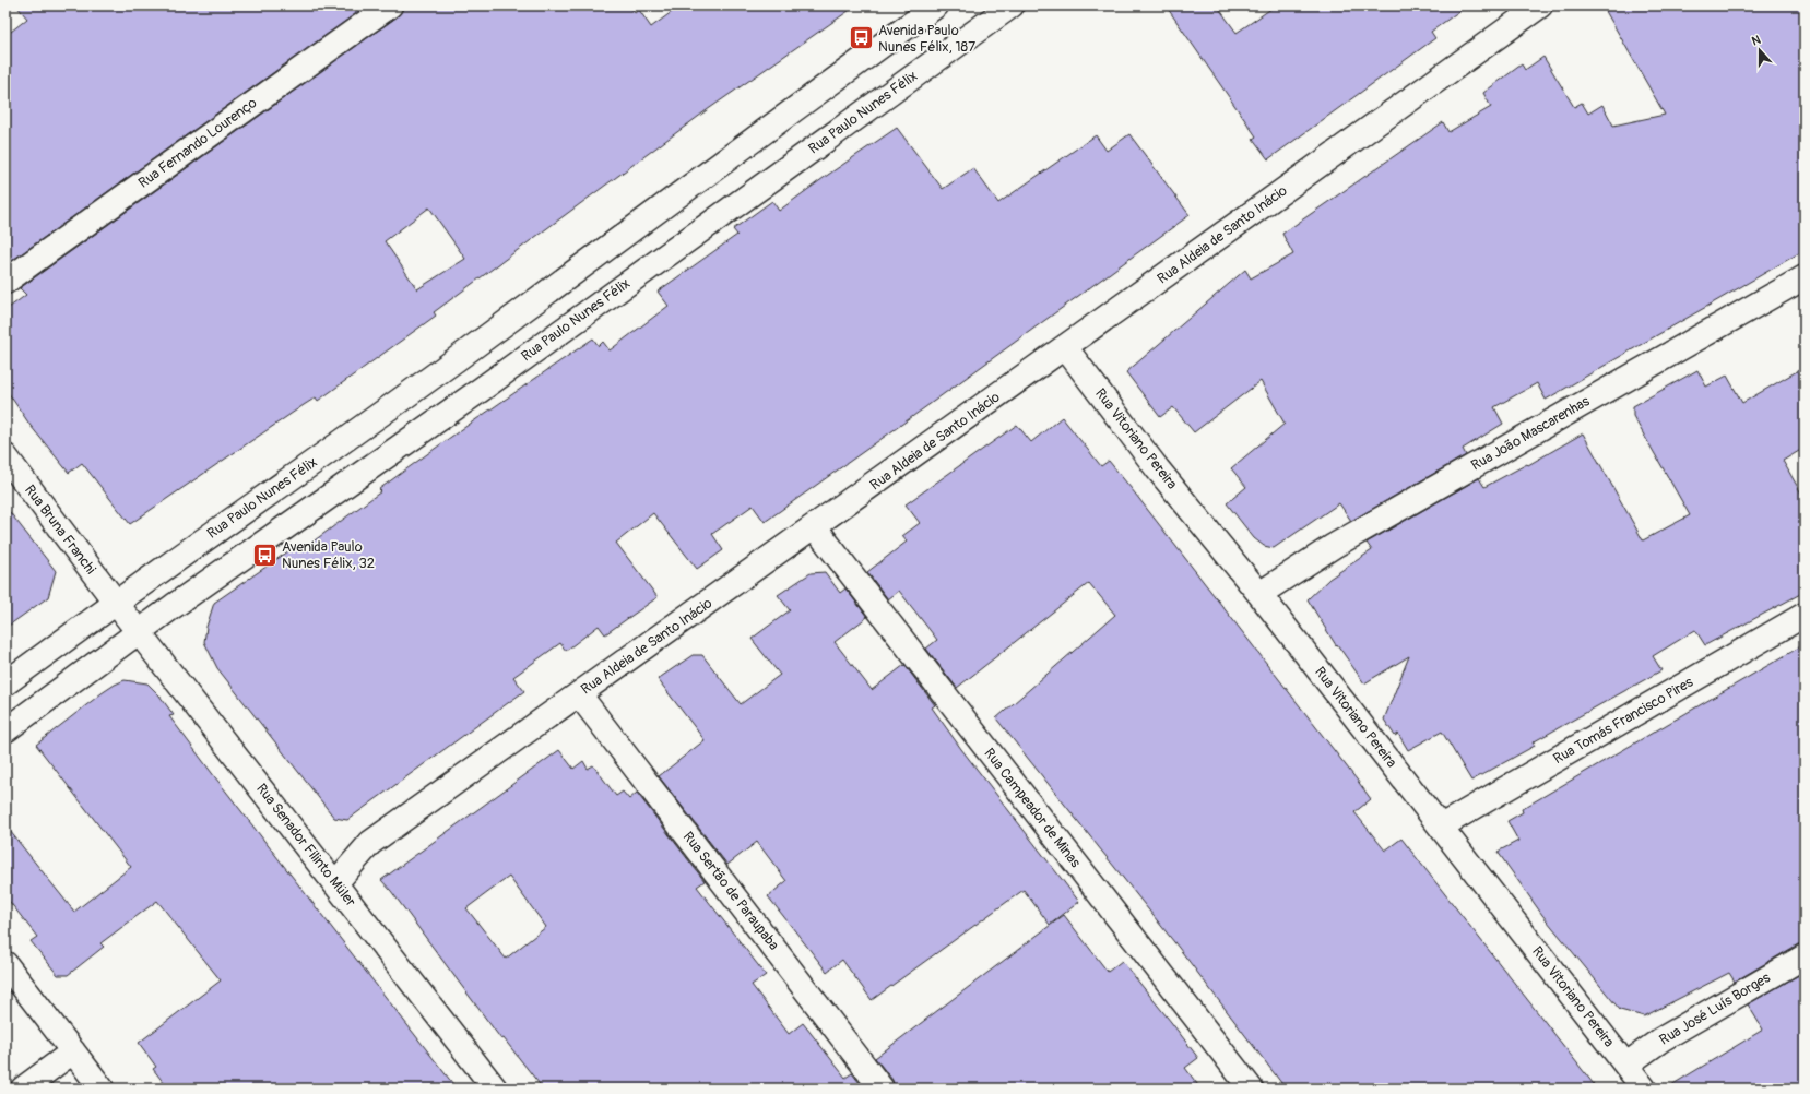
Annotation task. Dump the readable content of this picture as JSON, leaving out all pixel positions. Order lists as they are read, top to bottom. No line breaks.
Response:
{"streets":{"street":["Rua Paulo Nunes Félix","Rua Fernando Lourenço","Rua Aldeia de Santo Inácio","Rua João Mascarenhas","Rua Vitoriano Pereira","Rua Bruna Franchi","Rua Tomás Francisco Pires","Rua Campeador de Minas","Rua Senador Filinto Müler","Rua Sertão de Paraupaba","Rua José Luís Borges"]},"crossings":[["Rua Paulo Nunes Félix","Rua Bruna Franchi"],["Rua Paulo Nunes Félix","Rua Senador Filinto Müler"],["Rua Aldeia de Santo Inácio","Rua Vitoriano Pereira"],["Rua Aldeia de Santo Inácio","Rua Campeador de Minas"],["Rua Aldeia de Santo Inácio","Rua Senador Filinto Müler"],["Rua Aldeia de Santo Inácio","Rua Sertão de Paraupaba"],["Rua João Mascarenhas","Rua Vitoriano Pereira"],["Rua Vitoriano Pereira","Rua Tomás Francisco Pires"],["Rua Vitoriano Pereira","Rua José Luís Borges"],["Rua Bruna Franchi","Rua Senador Filinto Müler"]],"places":{"bus stop":["Avenida Paulo Nunes Félix, 187","Avenida Paulo Nunes Félix, 32"]},"north":"top"}
